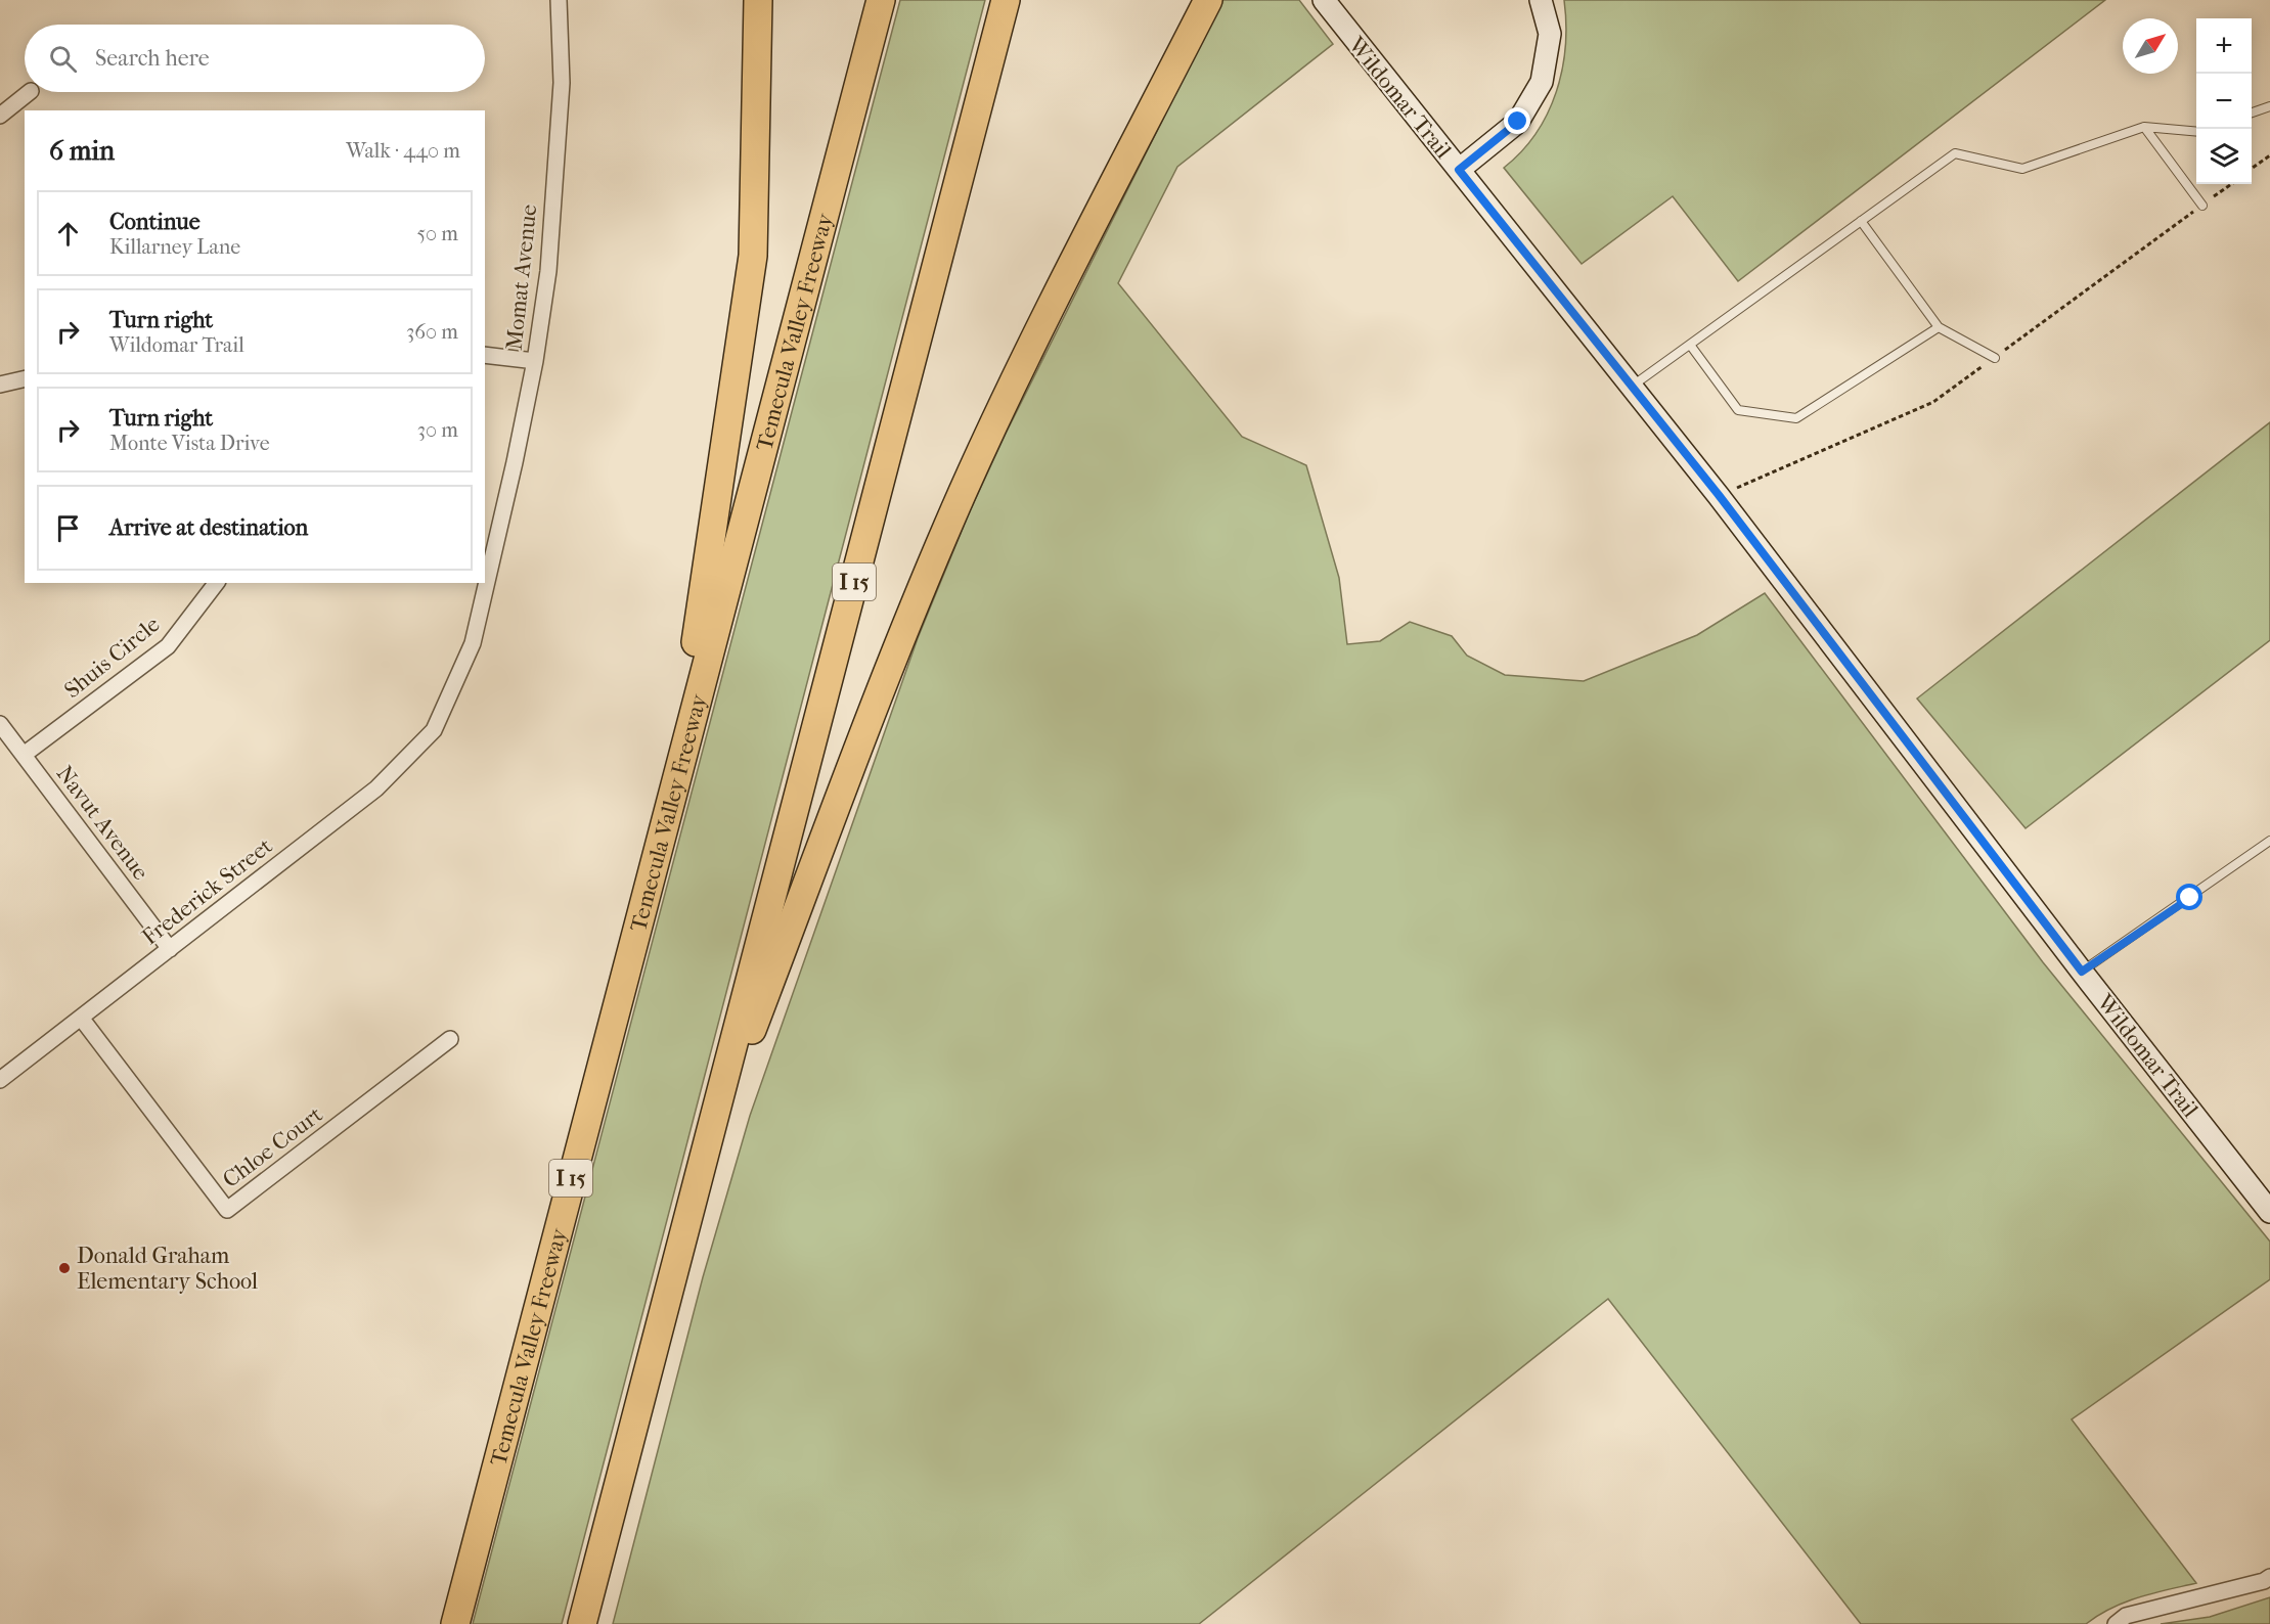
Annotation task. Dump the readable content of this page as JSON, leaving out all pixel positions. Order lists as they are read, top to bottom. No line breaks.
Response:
{"streets":{"highway":["Temecula Valley Freeway","I 15"],"main road":["Wildomar Trail"],"street":["Momat Avenue","Shuis Circle","Navut Avenue","Frederick Street","Chloe Court"]},"crossings":[["Momat Avenue","Frederick Street"],["Shuis Circle","Navut Avenue"],["Navut Avenue","Frederick Street"],["Frederick Street","Chloe Court"]],"places":["Donald Graham Elementary School"],"north":"top right","page":{"map_buttons":["+","−"],"search":"Search here","heading":["6 min","Walk · 440 m"],"list":[["Continue","Killarney Lane","50 m"],["Turn right","Wildomar Trail","360 m"],["Turn right","Monte Vista Drive","30 m"],"Arrive at destination"]}}
